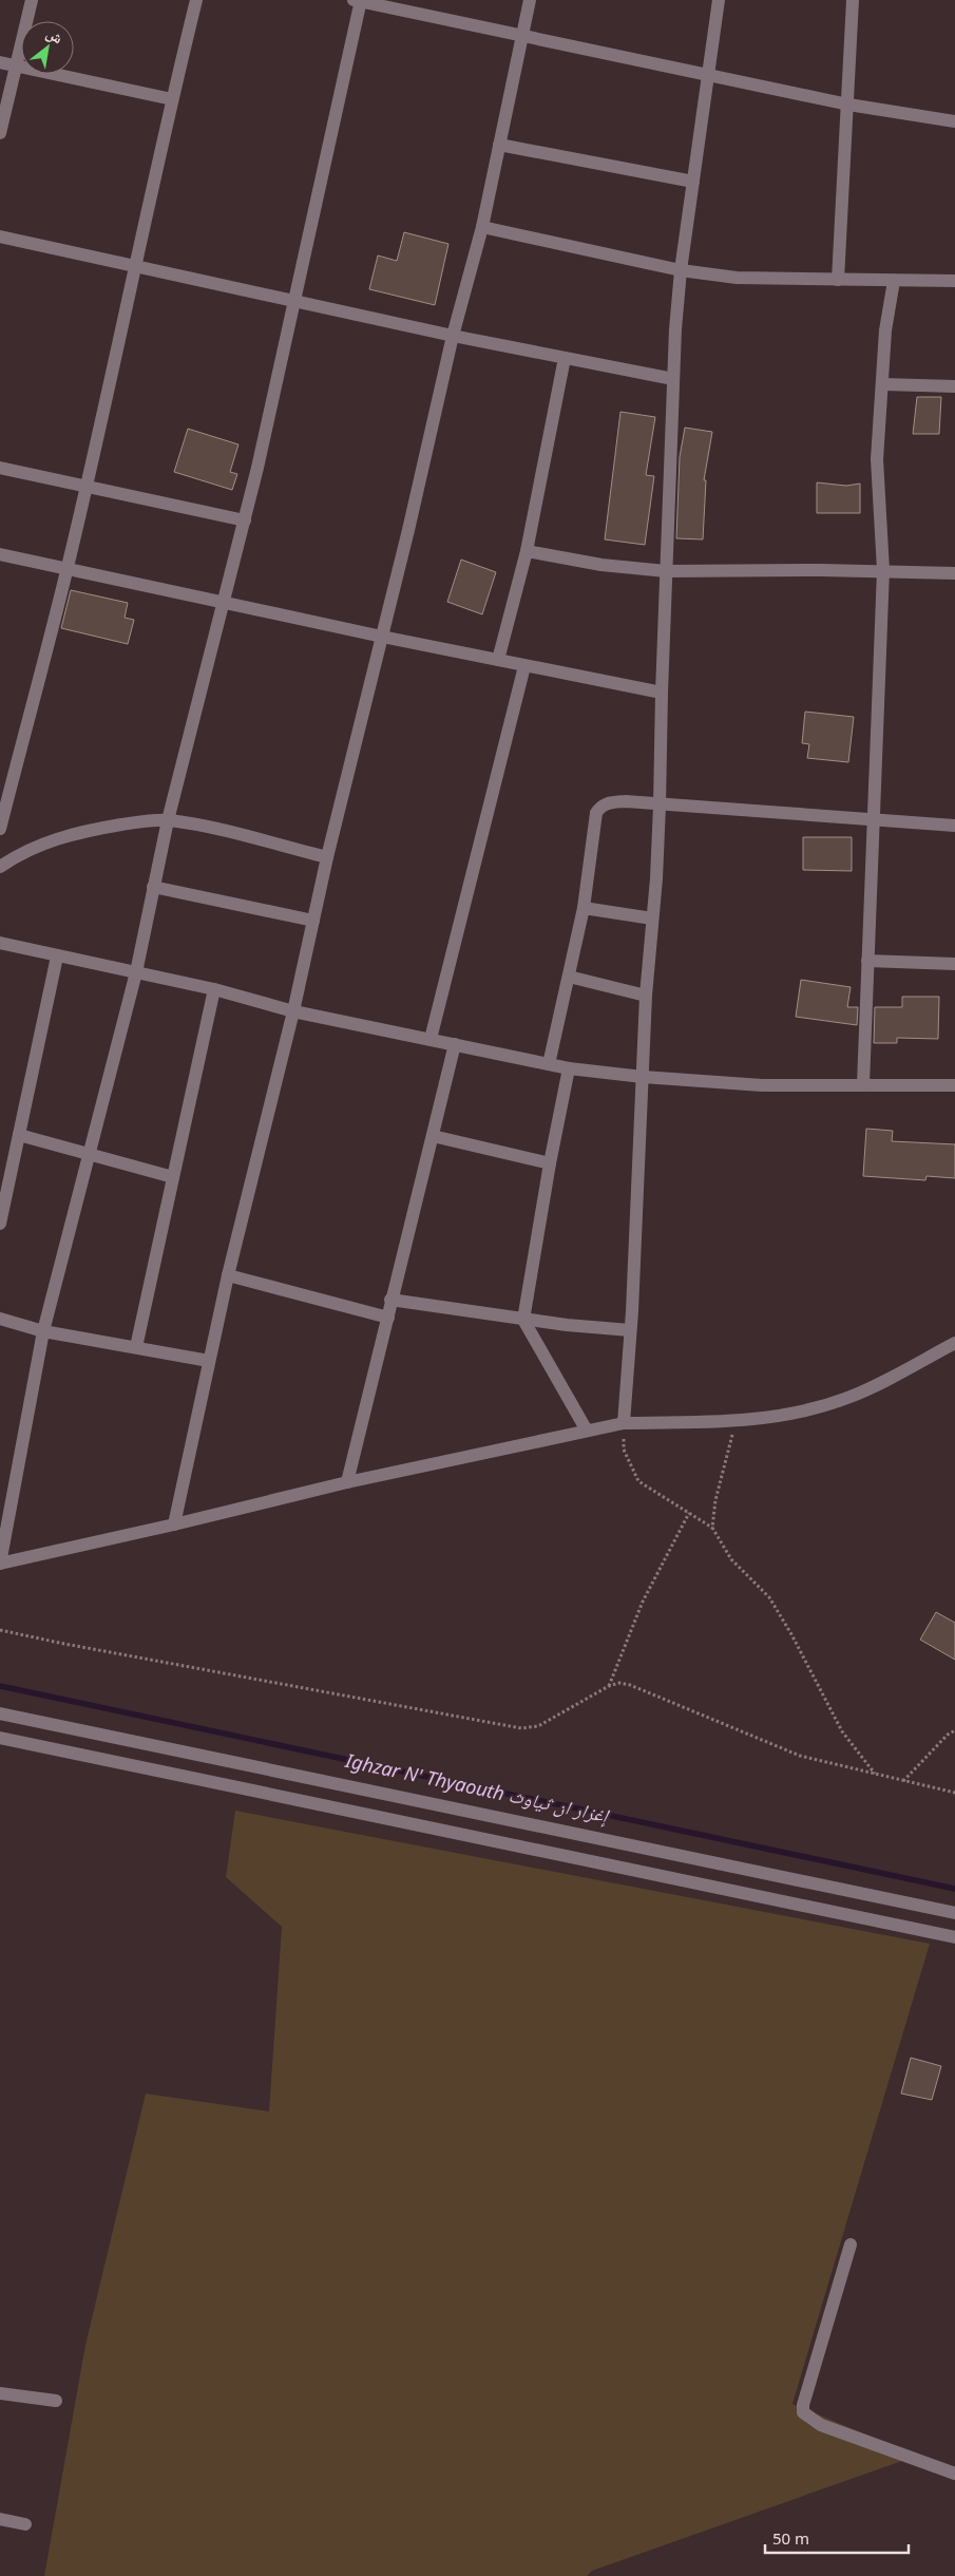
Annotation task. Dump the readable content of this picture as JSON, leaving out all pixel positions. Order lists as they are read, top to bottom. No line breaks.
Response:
{"water":["Ighzar N' Thyaouth إغزار ان ثياوث"],"scale_bar":"50 m","north":"top right"}
